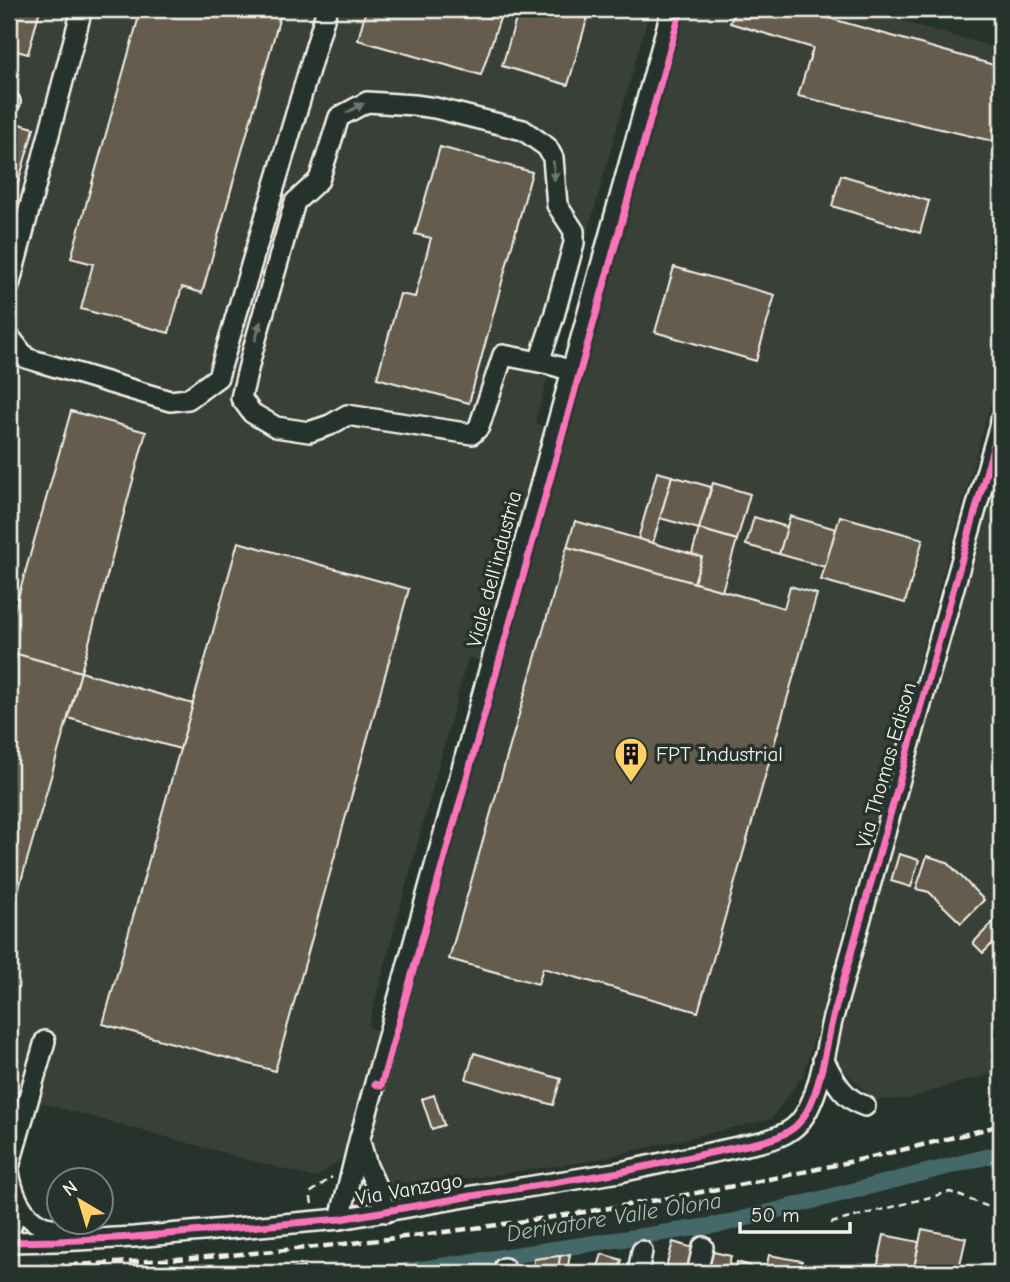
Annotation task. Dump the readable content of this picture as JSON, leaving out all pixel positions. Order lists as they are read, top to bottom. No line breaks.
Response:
{"streets":{"street":["Viale dell'industria","Via Thomas Edison","Via Vanzago"]},"crossings":[["Viale dell'industria","Via Vanzago"],["Via Thomas Edison","Via Vanzago"]],"water":["Derivatore Valle Olona"],"places":{"building":["FPT Industrial"]},"scale_bar":"50 m","north":"top left"}
